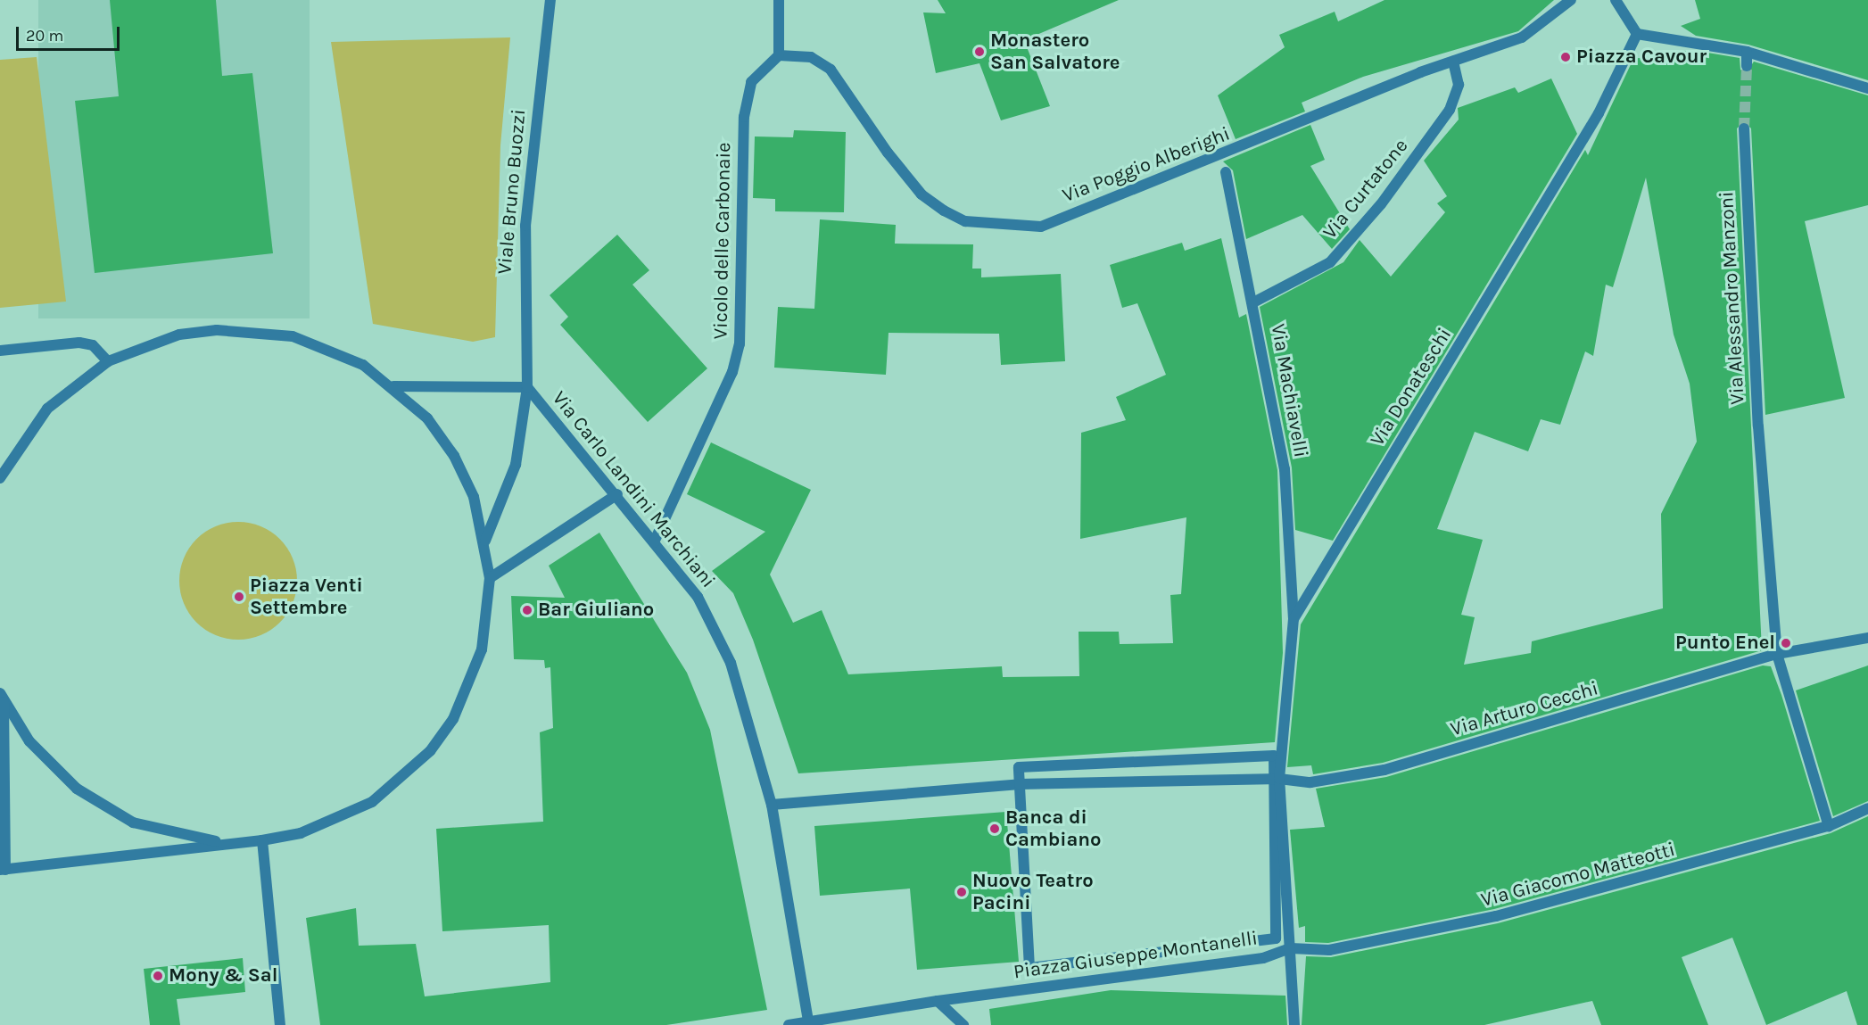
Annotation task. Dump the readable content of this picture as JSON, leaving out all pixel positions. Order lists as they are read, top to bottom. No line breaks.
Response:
{"streets":{"street":["Via Poggio Alberighi","Via Curtatone","Viale Bruno Buozzi","Vicolo delle Carbonaie","Via Alessandro Manzoni","Via Donateschi","Via Machiavelli","Via Carlo Landini Marchiani","Via Arturo Cecchi","Via Giacomo Matteotti","Piazza Giuseppe Montanelli"]},"crossings":[["Via Poggio Alberighi","Via Curtatone"],["Via Poggio Alberighi","Vicolo delle Carbonaie"],["Via Curtatone","Via Machiavelli"],["Viale Bruno Buozzi","Via Carlo Landini Marchiani"],["Vicolo delle Carbonaie","Via Carlo Landini Marchiani"],["Via Alessandro Manzoni","Via Arturo Cecchi"],["Via Alessandro Manzoni","Via Giacomo Matteotti"],["Via Donateschi","Via Machiavelli"],["Via Donateschi","Via Arturo Cecchi"],["Via Donateschi","Piazza Giuseppe Montanelli"],["Via Carlo Landini Marchiani","Piazza Giuseppe Montanelli"],["Via Arturo Cecchi","Piazza Giuseppe Montanelli"],["Via Giacomo Matteotti","Piazza Giuseppe Montanelli"]],"places":["Monastero San Salvatore","Piazza Cavour","Piazza Venti Settembre","Bar Giuliano","Punto Enel","Banca di Cambiano","Nuovo Teatro Pacini","Mony & Sal"],"scale_bar":"20 m"}
